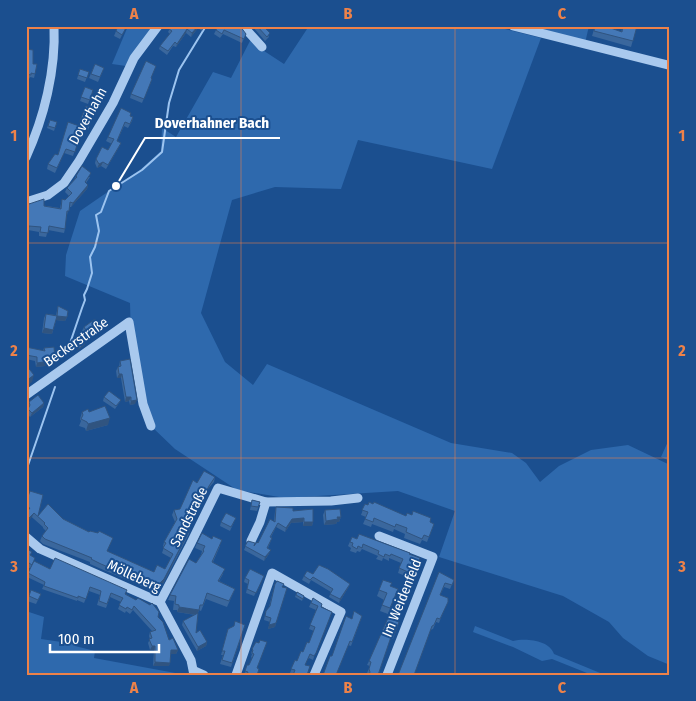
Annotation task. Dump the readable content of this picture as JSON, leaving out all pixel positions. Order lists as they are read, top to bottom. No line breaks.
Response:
{"streets":{"street":["Doverhahn","Beckerstraße","Sandstraße","Mölleberg","Im Weidenfeld"]},"crossings":[["Sandstraße","Mölleberg"]],"places":["Doverhahner Bach"],"scale_bar":"100 m","grid":{"columns":["A","B","C"],"rows":["1","2","3"]}}
